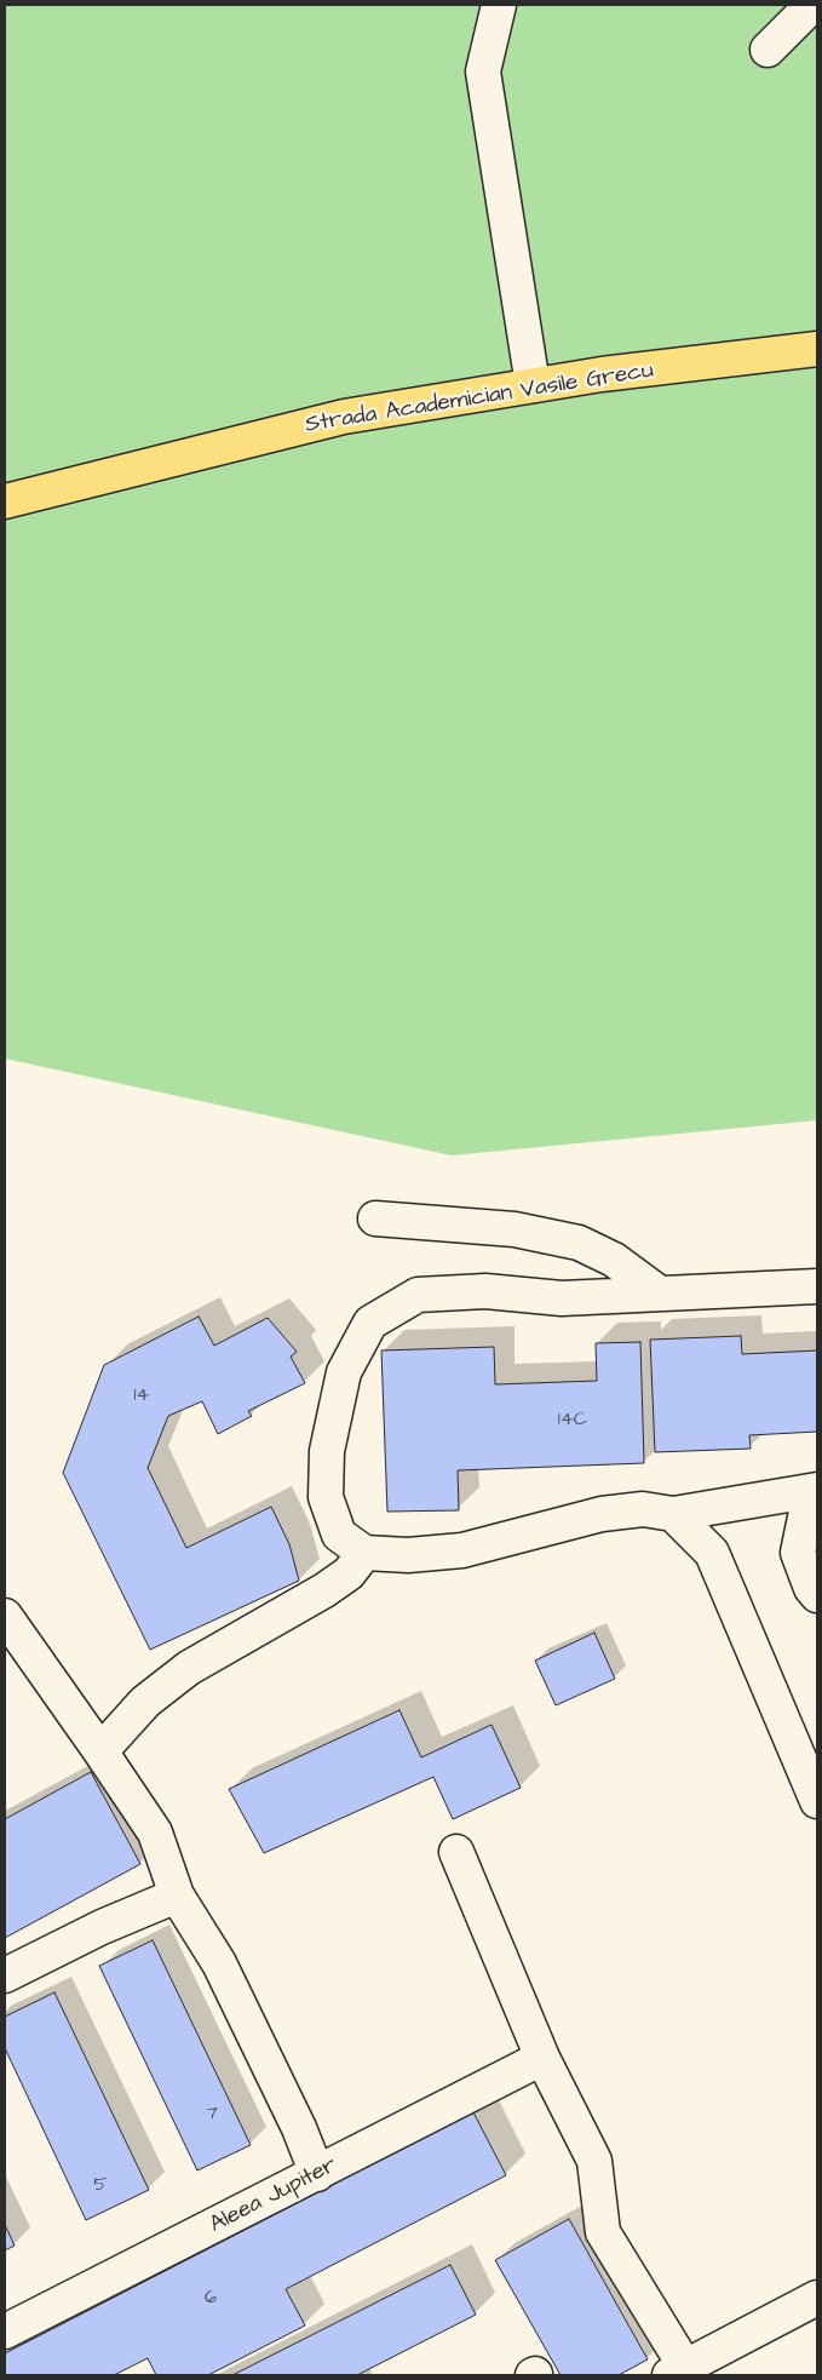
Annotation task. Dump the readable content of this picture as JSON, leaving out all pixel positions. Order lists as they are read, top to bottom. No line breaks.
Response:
{"streets":{"main road":["Strada Academician Vasile Grecu"],"street":["Aleea Jupiter"]},"house_numbers":["14","14C","7","5","6"]}
